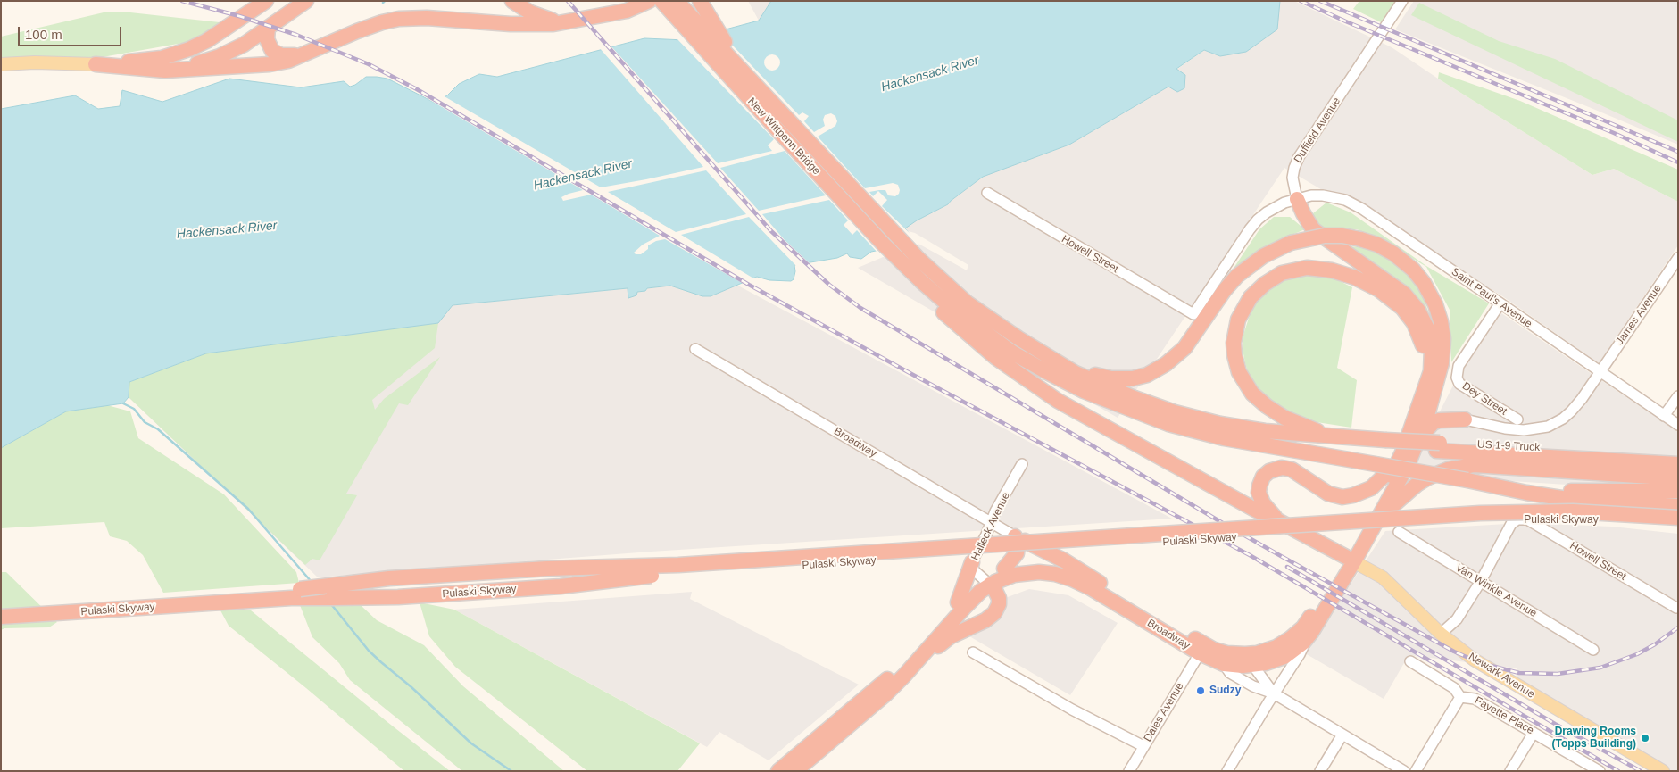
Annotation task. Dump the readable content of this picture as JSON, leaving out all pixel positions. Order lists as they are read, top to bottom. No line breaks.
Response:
{"streets":{"highway":["New Wittpenn Bridge","Broadway","US 1-9 Truck","Pulaski Skyway"],"main road":["Newark Avenue"],"street":["Duffield Avenue","Howell Street","Saint Paul's Avenue","James Avenue","Dey Street","Halleck Avenue","Van Winkle Avenue","Dales Avenue","Fayette Place"]},"crossings":[["Duffield Avenue","Howell Street"],["Duffield Avenue","Saint Paul's Avenue"],["Howell Street","Saint Paul's Avenue"],["Howell Street","Van Winkle Avenue"],["Saint Paul's Avenue","James Avenue"],["Saint Paul's Avenue","Dey Street"],["Broadway","Halleck Avenue"],["Broadway","Dales Avenue"]],"water":["Hackensack River"],"places":["Sudzy","Drawing Rooms (Topps Building)"],"scale_bar":"100 m"}
